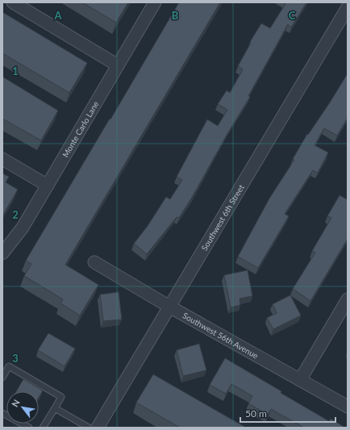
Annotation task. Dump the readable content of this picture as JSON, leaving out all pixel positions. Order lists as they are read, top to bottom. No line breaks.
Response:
{"streets":{"street":["Monte Carlo Lane","Southwest 6th Street","Southwest 56th Avenue"]},"crossings":[["Southwest 6th Street","Southwest 56th Avenue"]],"scale_bar":"50 m","north":"top left","grid":{"columns":["A","B","C"],"rows":["1","2","3"]}}
